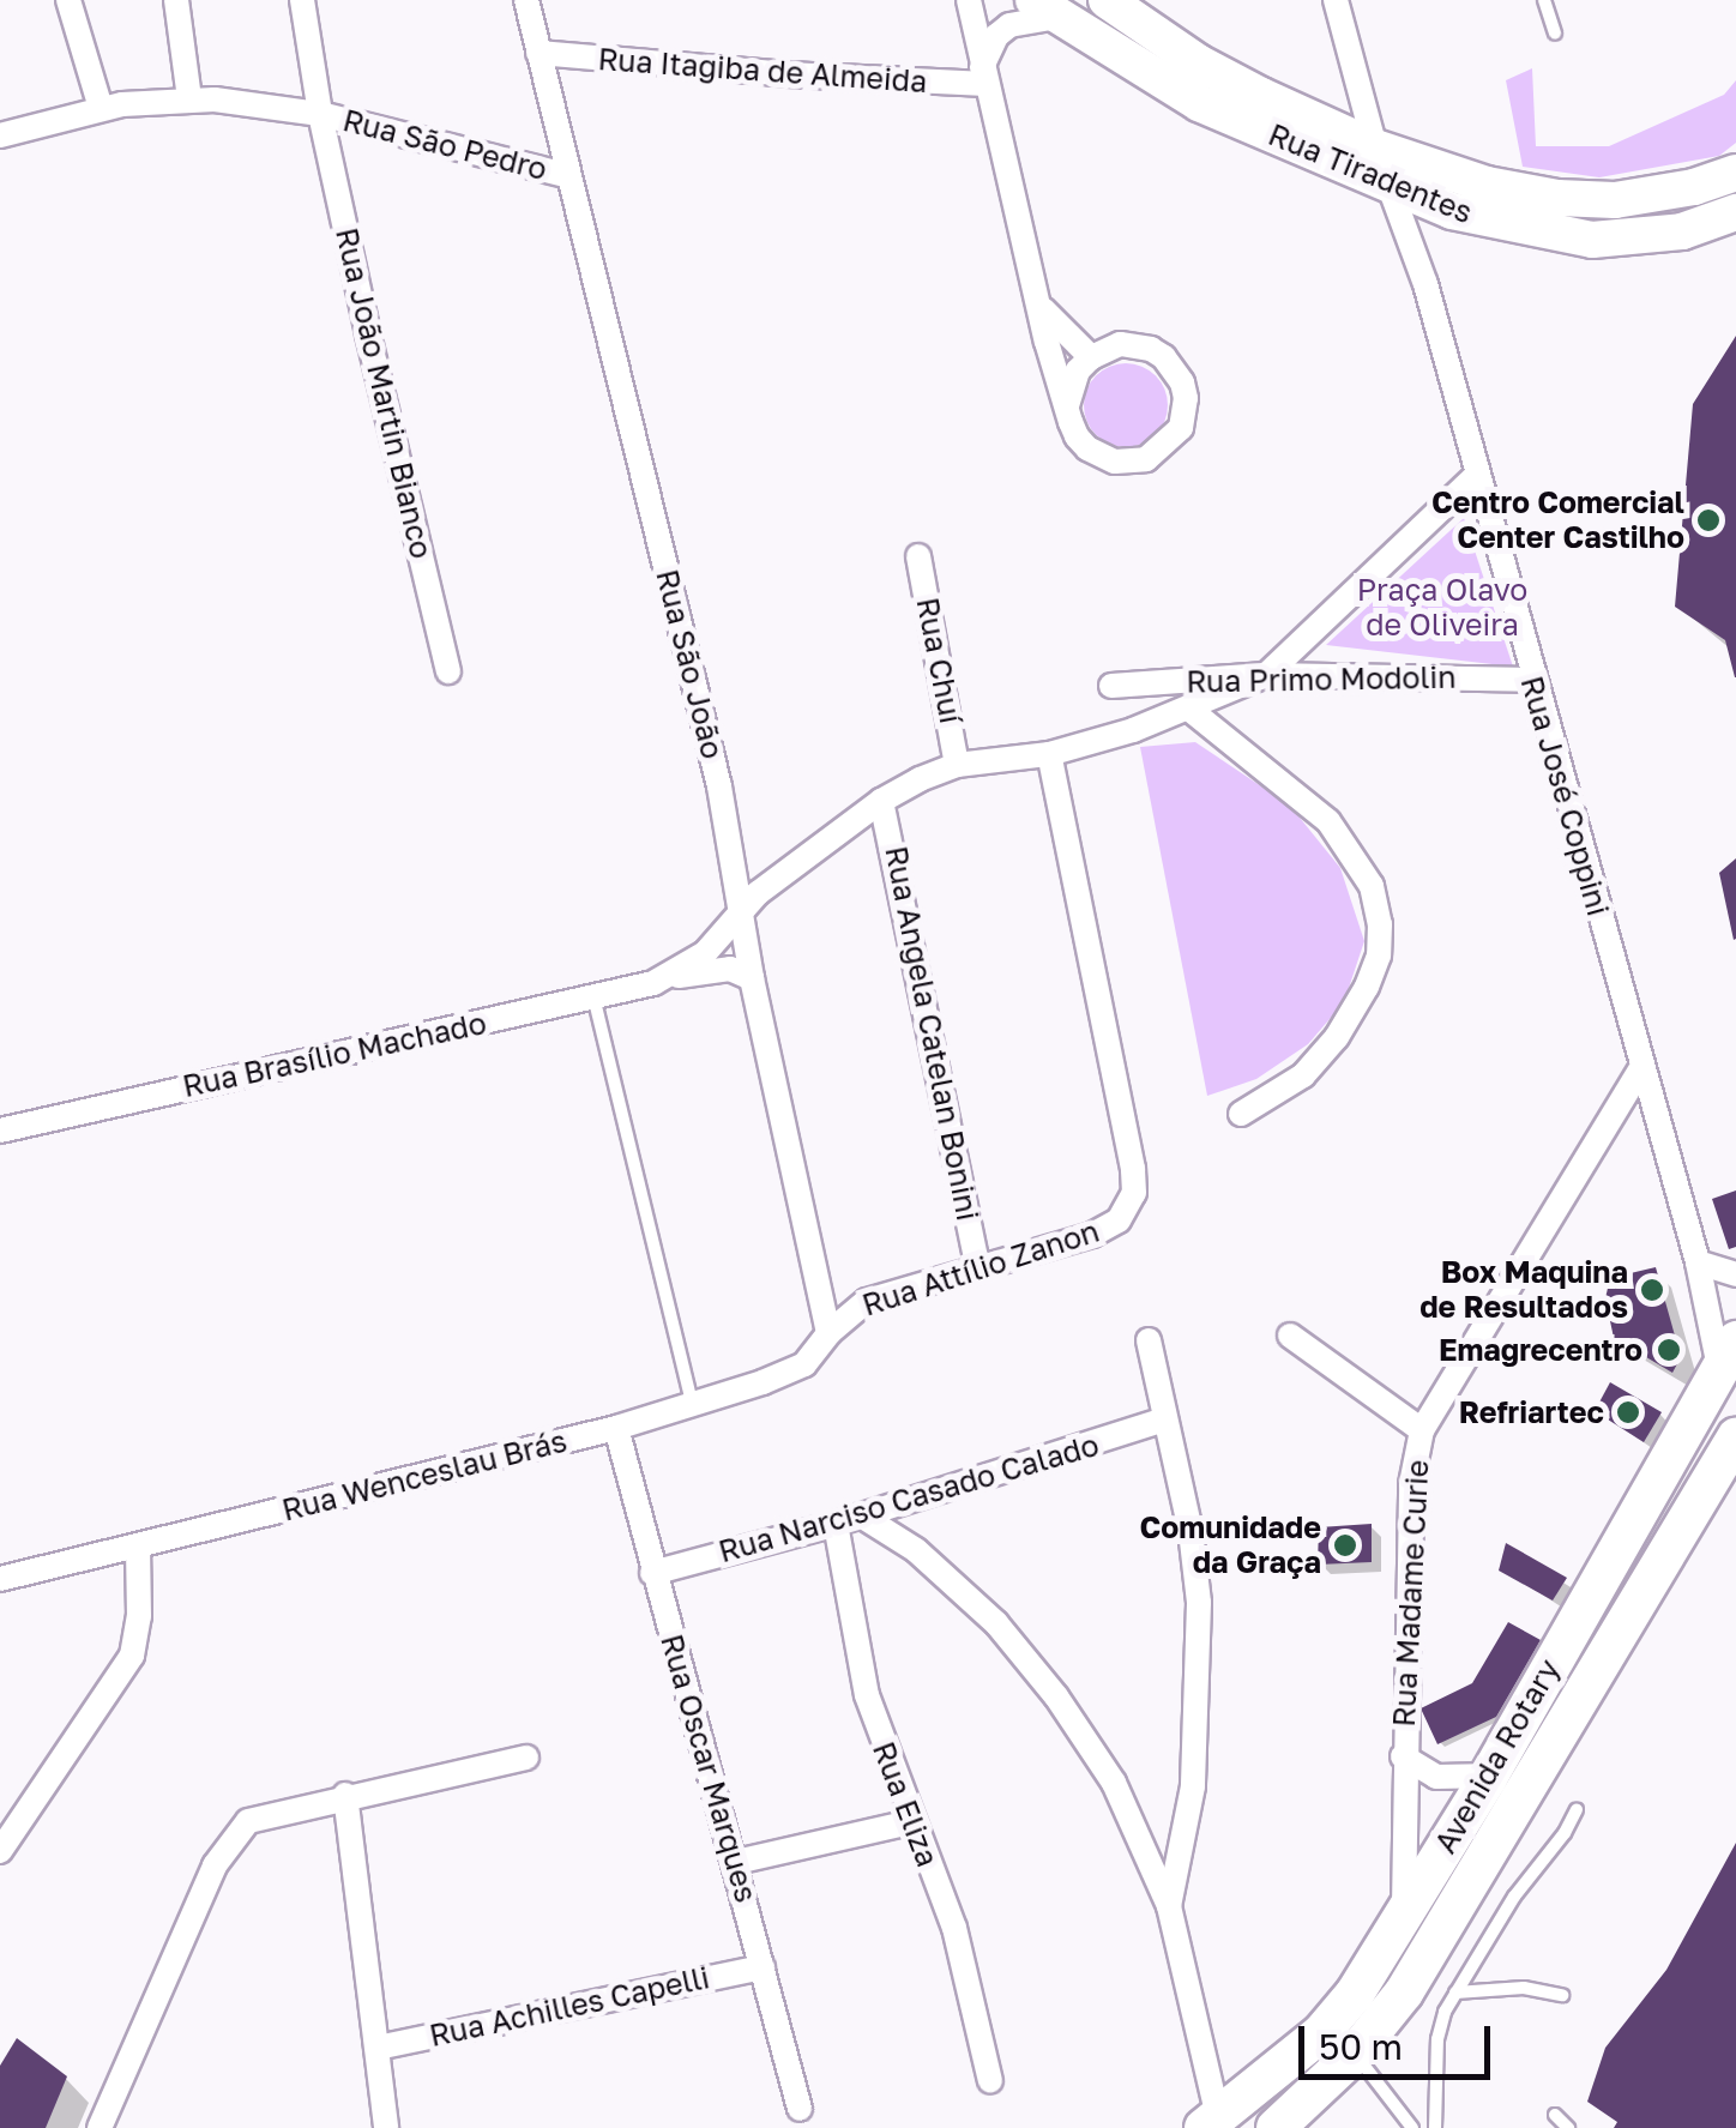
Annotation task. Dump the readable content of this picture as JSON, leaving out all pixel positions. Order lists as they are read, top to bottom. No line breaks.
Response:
{"streets":{"main road":["Rua Tiradentes","Avenida Rotary"],"street":["Rua Itagiba de Almeida","Rua São Pedro","Rua João Martin Bianco","Rua Chuí","Rua São João","Rua Primo Modolin","Rua José Coppini","Rua Angela Catelan Bonini","Rua Brasílio Machado","Rua Attílio Zanon","Rua Wenceslau Brás","Rua Narciso Casado Calado","Rua Madame Curie","Rua Oscar Marques","Rua Eliza","Rua Achilles Capelli"]},"crossings":[["Rua Itagiba de Almeida","Rua São João"],["Rua São Pedro","Rua João Martin Bianco"],["Rua São Pedro","Rua São João"],["Rua Tiradentes","Rua José Coppini"],["Rua Chuí","Rua Brasílio Machado"],["Rua São João","Rua Brasílio Machado"],["Rua São João","Rua Attílio Zanon"],["Rua São João","Rua Wenceslau Brás"],["Rua Primo Modolin","Rua José Coppini"],["Rua Primo Modolin","Rua Brasílio Machado"],["Rua José Coppini","Rua Madame Curie"],["Rua José Coppini","Avenida Rotary"],["Rua Angela Catelan Bonini","Rua Brasílio Machado"],["Rua Angela Catelan Bonini","Rua Attílio Zanon"],["Rua Brasílio Machado","Rua Attílio Zanon"],["Rua Attílio Zanon","Rua Wenceslau Brás"],["Rua Wenceslau Brás","Rua Oscar Marques"],["Rua Narciso Casado Calado","Rua Oscar Marques"],["Rua Narciso Casado Calado","Rua Eliza"],["Rua Madame Curie","Avenida Rotary"],["Rua Oscar Marques","Rua Achilles Capelli"]],"parks":["Praça Olavo de Oliveira"],"places":["Centro Comercial Center Castilho","Box Maquina de Resultados","Emagrecentro","Refriartec","Comunidade da Graça"],"scale_bar":"50 m"}
